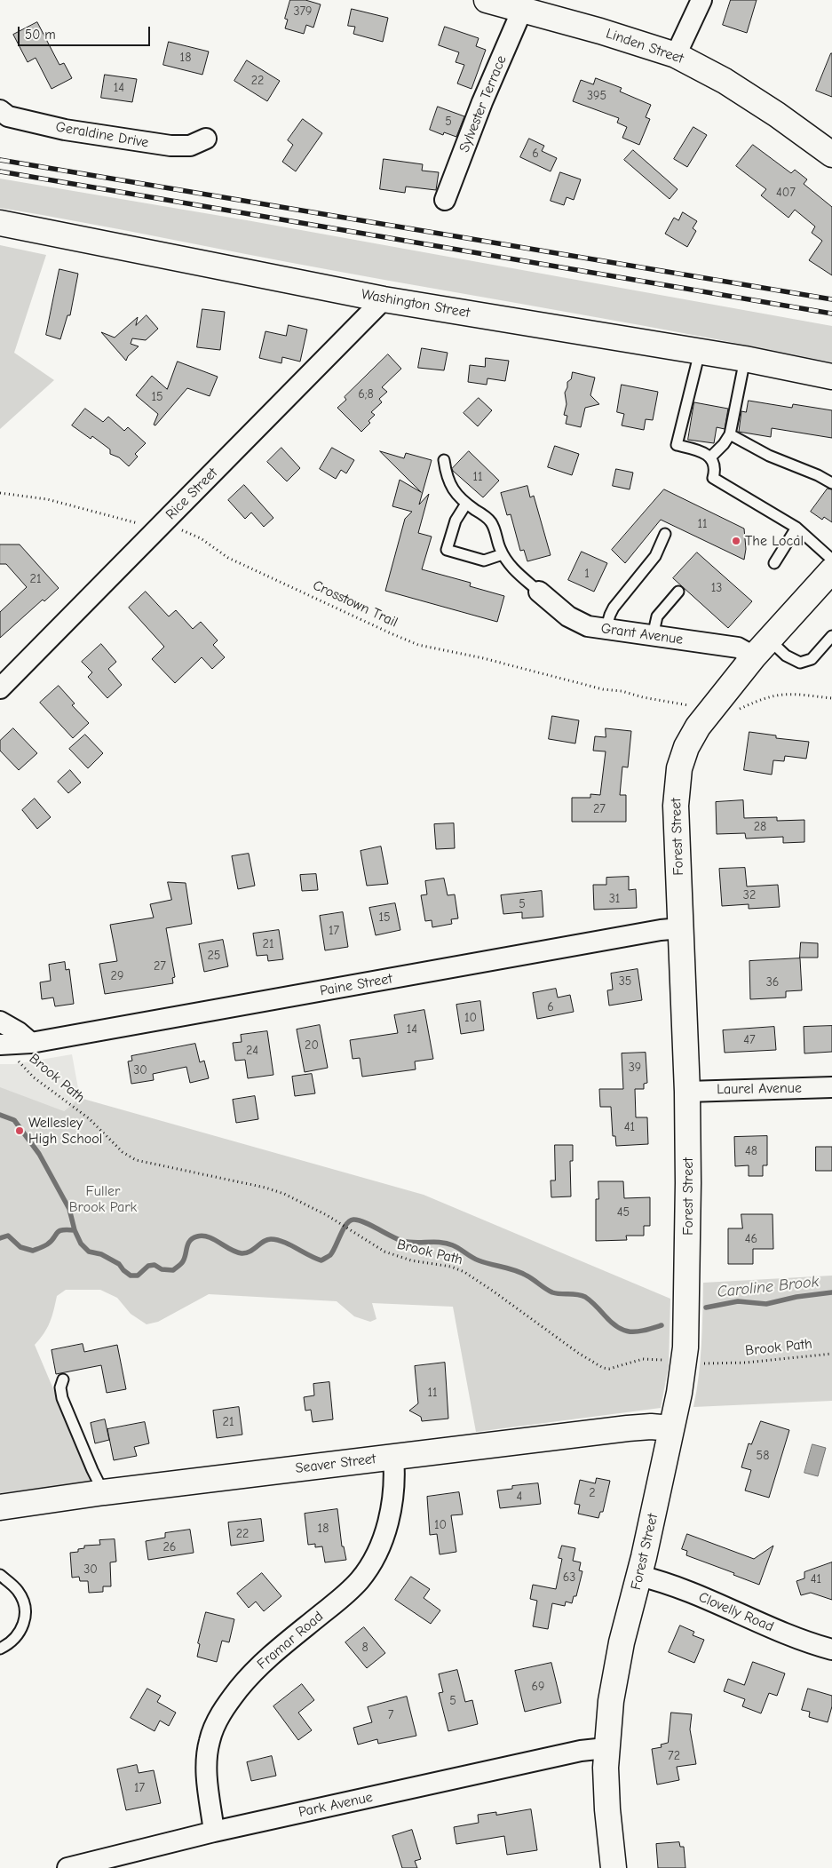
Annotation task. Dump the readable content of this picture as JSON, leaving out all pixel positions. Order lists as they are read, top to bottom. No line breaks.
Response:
{"streets":{"street":["Linden Street","Sylvester Terrace","Geraldine Drive","Washington Street","Rice Street","Grant Avenue","Forest Street","Paine Street","Laurel Avenue","Seaver Street","Clovelly Road","Framar Road","Park Avenue"],"path":["Crosstown Trail","Brook Path"]},"crossings":[["Linden Street","Sylvester Terrace"],["Washington Street","Rice Street"],["Rice Street","Crosstown Trail"],["Crosstown Trail","Forest Street"],["Grant Avenue","Forest Street"],["Forest Street","Paine Street"],["Forest Street","Brook Path"],["Forest Street","Laurel Avenue"],["Forest Street","Seaver Street"],["Forest Street","Clovelly Road"],["Forest Street","Park Avenue"],["Seaver Street","Framar Road"],["Framar Road","Park Avenue"]],"water":["Caroline Brook"],"parks":["Fuller Brook Park"],"places":["The Local","Wellesley High School"],"house_numbers":["379","18","22","14","395","5","6","407","6;8","15","11","11","1","21","13","27","28","32","31","5","15","17","21","25","27","29","35","36","6","10","14","47","20","24","39","30","41","48","45","46","11","21","58","2","4","10","18","22","26","30","63","41","8","69","5","7","72","17"],"scale_bar":"50 m"}
